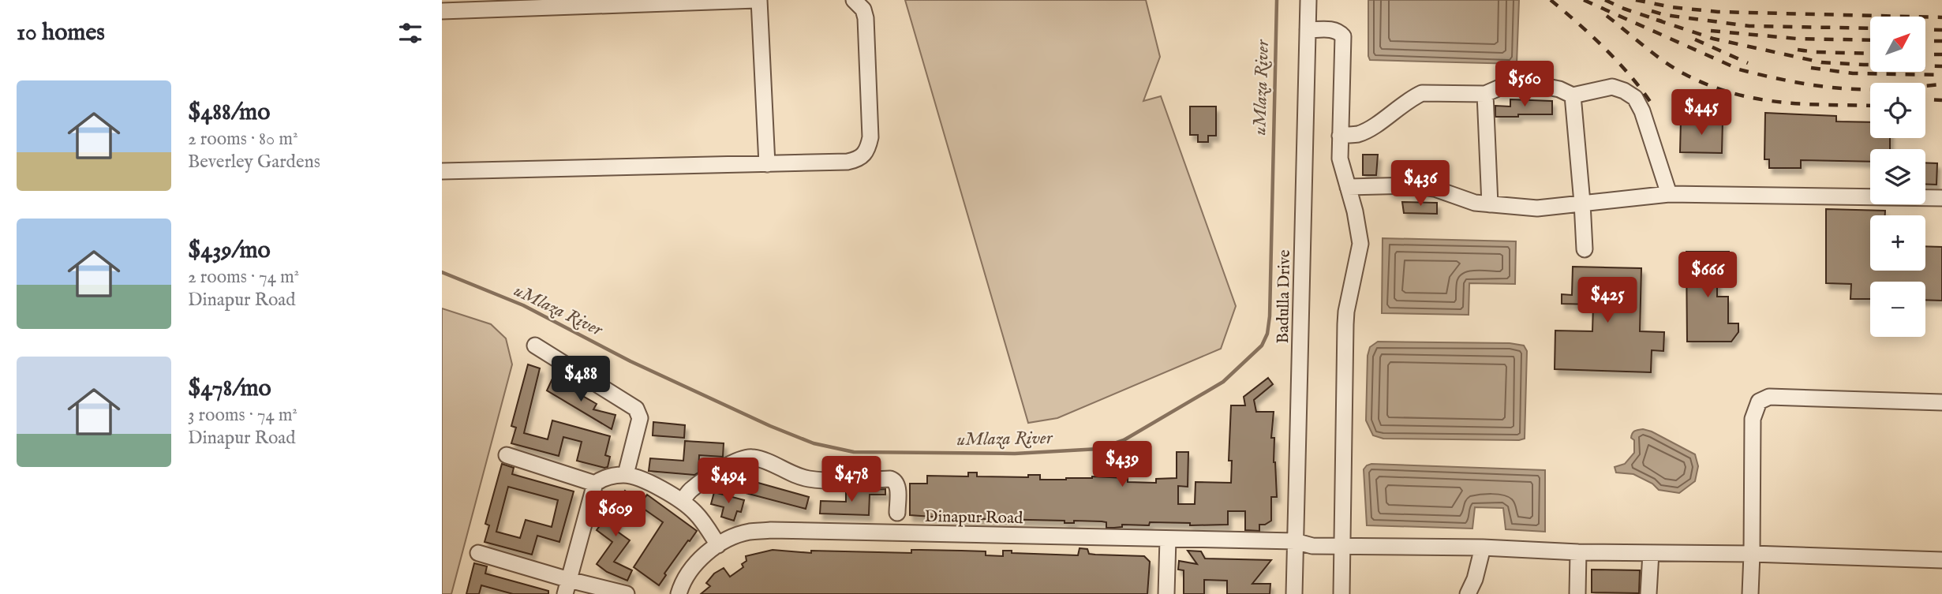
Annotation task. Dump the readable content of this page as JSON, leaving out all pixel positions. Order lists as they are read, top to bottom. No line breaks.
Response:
{"streets":{"street":["Badulla Drive","Dinapur Road"]},"crossings":[["Badulla Drive","Dinapur Road"]],"water":["uMlaza River"],"north":"top right","page":{"heading":"10 homes","map_buttons":["+","−"],"price":["$560","$445","$436","$666","$425","$488","$439","$478","$494","$609"],"list":[{"name":"$488/mo","note":"2 rooms · 80 m² · Beverley Gardens"},{"name":"$439/mo","note":"2 rooms · 74 m² · Dinapur Road"},{"name":"$478/mo","note":"3 rooms · 74 m² · Dinapur Road"}]}}
